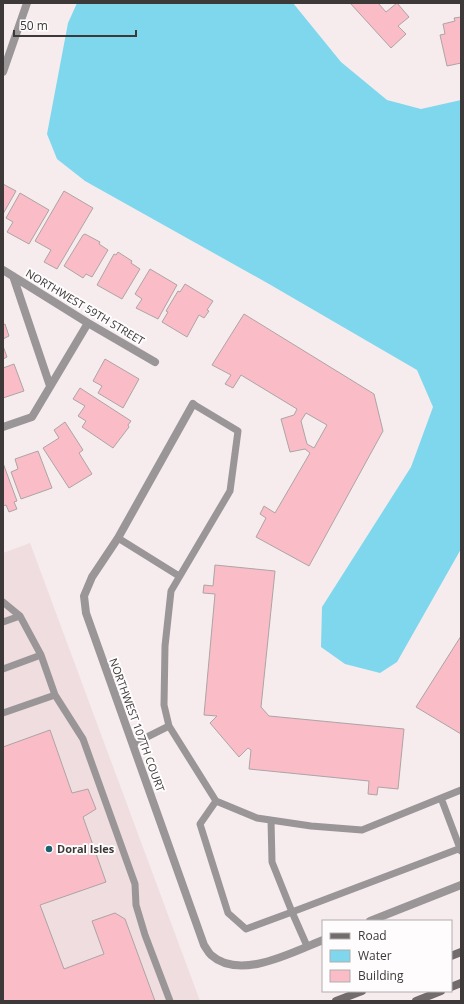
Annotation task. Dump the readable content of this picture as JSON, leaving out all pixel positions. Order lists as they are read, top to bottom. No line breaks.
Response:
{"streets":{"street":["NORTHWEST 59TH STREET","NORTHWEST 107TH COURT"]},"places":["Doral Isles"],"legend":["Road","Water","Building"],"scale_bar":"50 m"}
